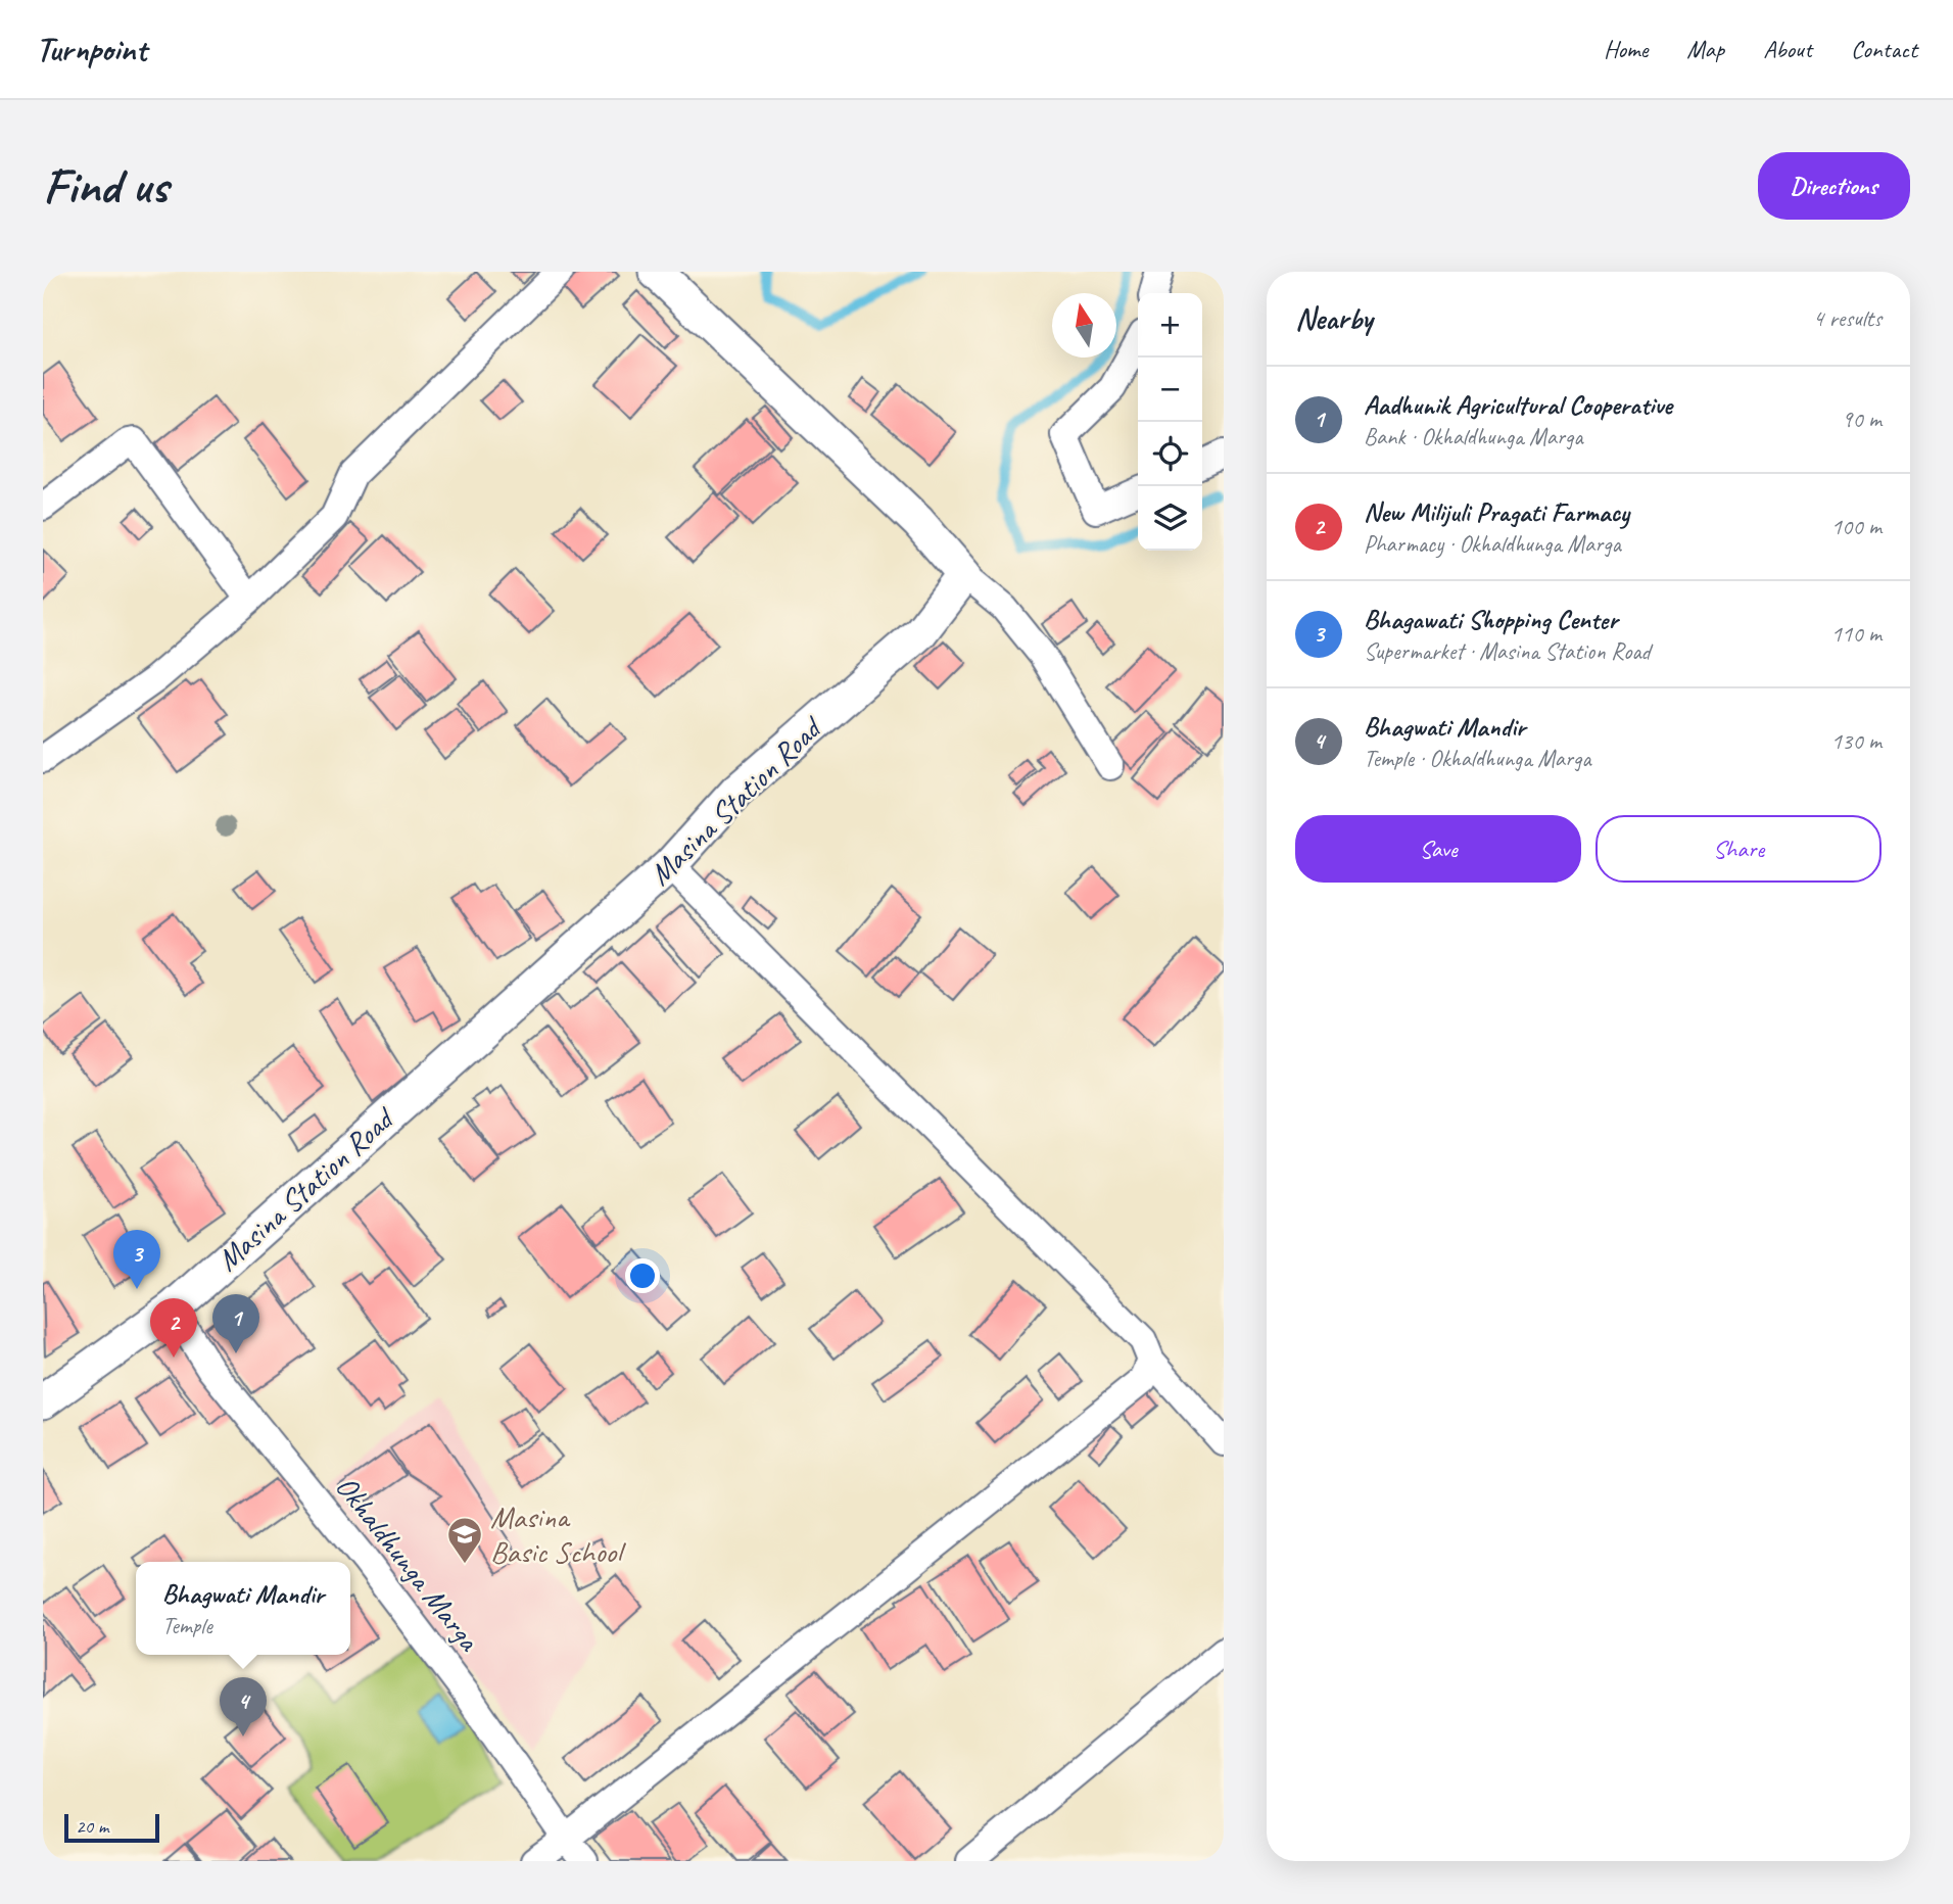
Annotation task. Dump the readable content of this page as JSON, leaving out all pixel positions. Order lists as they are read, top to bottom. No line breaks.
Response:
{"streets":{"street":["Masina Station Road","Okhaldhunga Marga"]},"crossings":[["Masina Station Road","Okhaldhunga Marga"]],"places":{"school or university":["Masina Basic School"]},"scale_bar":"20 m","north":"top","page":{"header":"Turnpoint","nav":["Home","Map","About","Contact"],"buttons":["Directions",["Save","Share"]],"title":"Find us","heading":["Nearby","4 results"],"map_buttons":["+","−"],"list":[{"mark":"1","name":"Aadhunik Agricultural Cooperative","note":"Bank · Okhaldhunga Marga","value":"90 m"},{"mark":"2","name":"New Milijuli Pragati Farmacy","note":"Pharmacy · Okhaldhunga Marga","value":"100 m"},{"mark":"3","name":"Bhagawati Shopping Center","note":"Supermarket · Masina Station Road","value":"110 m"},{"mark":"4","name":"Bhagwati Mandir","note":"Temple · Okhaldhunga Marga","value":"130 m"}],"pins":["3","1","2","4"],"popup":["Bhagwati Mandir","Temple"],"scale":"20 m"}}
